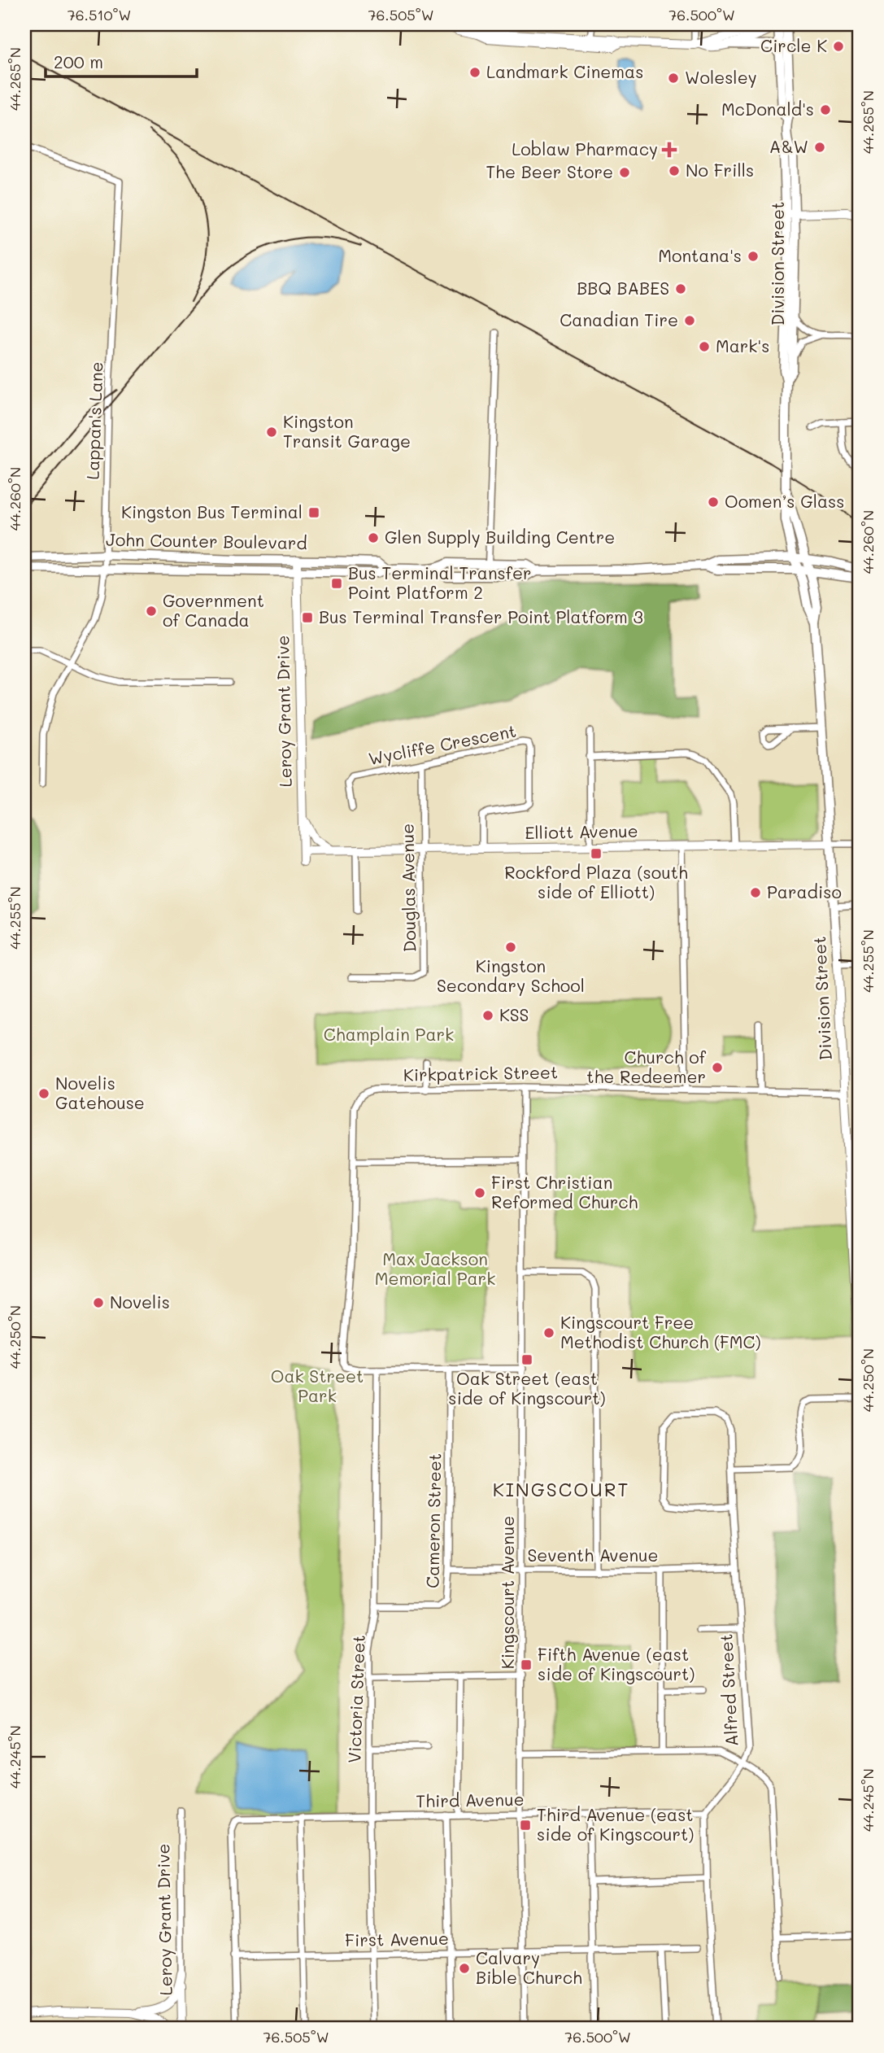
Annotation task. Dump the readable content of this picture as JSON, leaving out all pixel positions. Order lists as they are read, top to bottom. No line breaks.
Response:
{"streets":{"main road":["Division Street","John Counter Boulevard"],"street":["Lappan's Lane","Leroy Grant Drive","Wycliffe Crescent","Elliott Avenue","Douglas Avenue","Kirkpatrick Street","Cameron Street","Seventh Avenue","Kingscourt Avenue","Alfred Street","Victoria Street","Third Avenue","First Avenue"]},"crossings":[["Division Street","Elliott Avenue"],["Division Street","Kirkpatrick Street"],["Lappan's Lane","John Counter Boulevard"],["John Counter Boulevard","Leroy Grant Drive"],["Leroy Grant Drive","Elliott Avenue"],["Wycliffe Crescent","Elliott Avenue"],["Wycliffe Crescent","Douglas Avenue"],["Elliott Avenue","Douglas Avenue"],["Kirkpatrick Street","Kingscourt Avenue"],["Cameron Street","Seventh Avenue"],["Cameron Street","Victoria Street"],["Seventh Avenue","Kingscourt Avenue"],["Seventh Avenue","Alfred Street"],["Kingscourt Avenue","Third Avenue"],["Kingscourt Avenue","First Avenue"],["Alfred Street","Third Avenue"],["Victoria Street","Third Avenue"],["Victoria Street","First Avenue"],["Third Avenue","First Avenue"]],"districts":["KINGSCOURT"],"parks":["Champlain Park","Max Jackson Memorial Park","Oak Street Park"],"places":{"other":["Circle K","Landmark Cinemas","Wolesley","McDonald's","A&W","No Frills","The Beer Store","Montana's","BBQ BABES","Canadian Tire","Mark's","Kingston Transit Garage","Oomen’s Glass","Glen Supply Building Centre","Government of Canada","Paradiso","Kingston Secondary School","KSS","Church of the Redeemer","Novelis Gatehouse","First Christian Reformed Church","Novelis","Kingscourt Free Methodist Church (FMC)","Calvary Bible Church"],"health":["Loblaw Pharmacy"],"transit":["Kingston Bus Terminal","Bus Terminal Transfer Point Platform 2","Bus Terminal Transfer Point Platform 3","Rockford Plaza (south side of Elliott)","Oak Street (east side of Kingscourt)","Fifth Avenue (east side of Kingscourt)","Third Avenue (east side of Kingscourt)"]},"scale_bar":"200 m","coordinates":["76.510°W","76.505°W","76.500°W","44.265°N","44.260°N","44.255°N","44.250°N","44.245°N"]}
